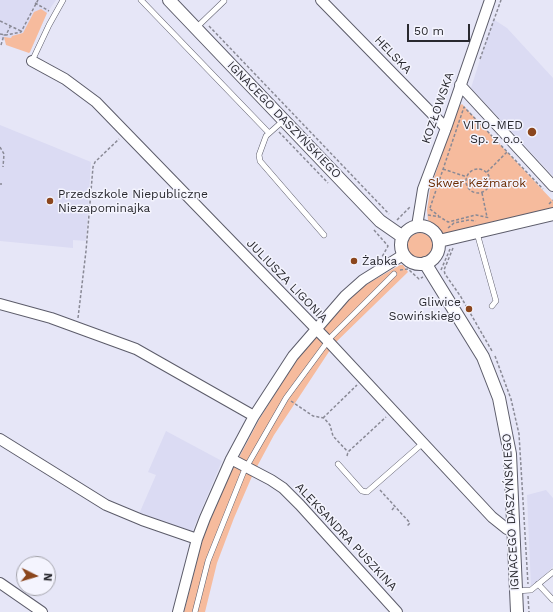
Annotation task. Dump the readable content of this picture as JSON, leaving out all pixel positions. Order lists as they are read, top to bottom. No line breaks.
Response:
{"streets":{"street":["HELSKA","KOZŁOWSKA","IGNACEGO DASZYŃSKIEGO","JULIUSZA LIGONIA","ALEKSANDRA PUSZKINA"]},"crossings":[["HELSKA","KOZŁOWSKA"],["IGNACEGO DASZYŃSKIEGO","JULIUSZA LIGONIA"]],"parks":["Skwer Kežmarok"],"places":["VITO-MED Sp. z o.o.","Przedszkole Niepubliczne Niezapominajka","Żabka","Gliwice Sowińskiego"],"scale_bar":"50 m","north":"right"}
